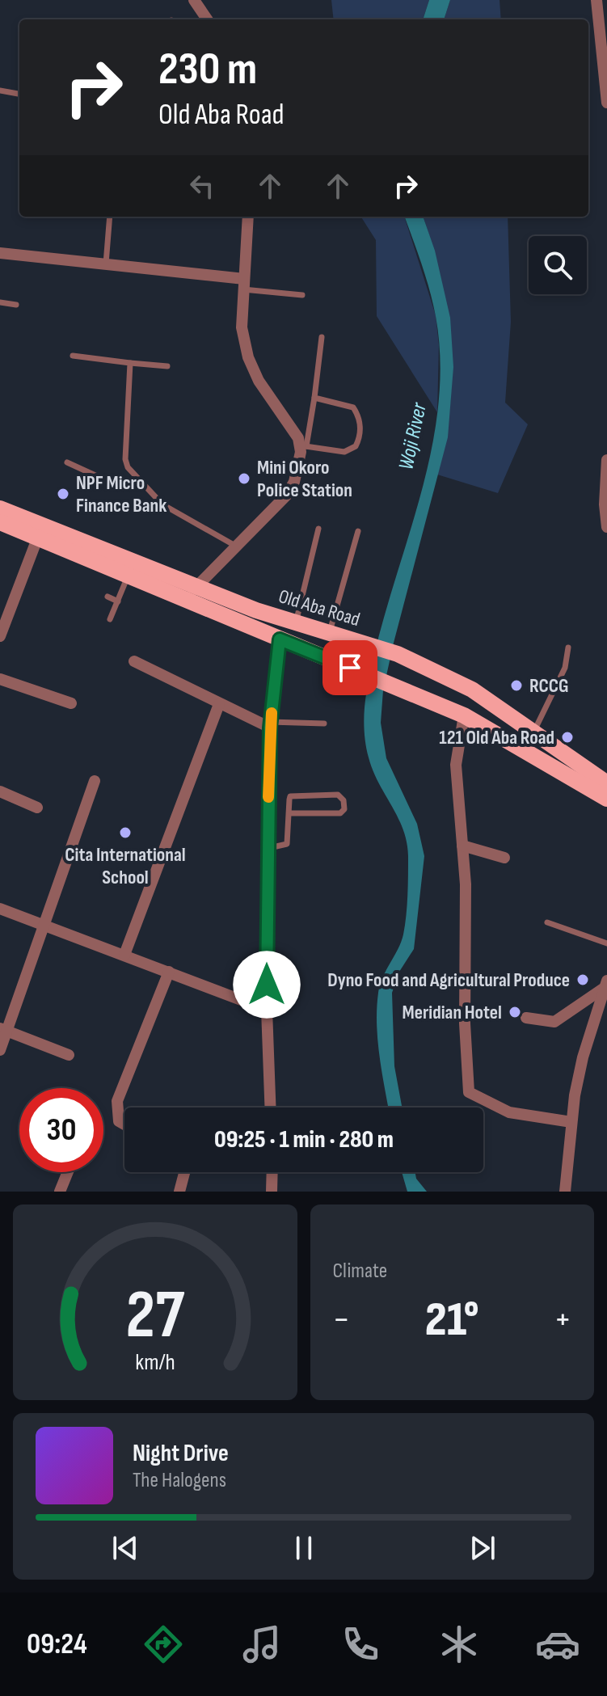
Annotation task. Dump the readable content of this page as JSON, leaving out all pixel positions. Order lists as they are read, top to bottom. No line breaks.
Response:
{"streets":{"main road":["Old Aba Road"]},"water":["Woji River"],"places":["Mini Okoro Police Station","NPF Micro Finance Bank","RCCG","121 Old Aba Road","Cita International School","Dyno Food and Agricultural Produce","Meridian Hotel"],"page":{"turn":["230 m","Old Aba Road"],"limit":"30","trip":"09:25 · 1 min · 280 m","tile":"Climate","heat":["−","21°","+"],"song":["Night Drive","The Halogens"],"tabs":"09:24","gauge":["27","km/h"]}}
